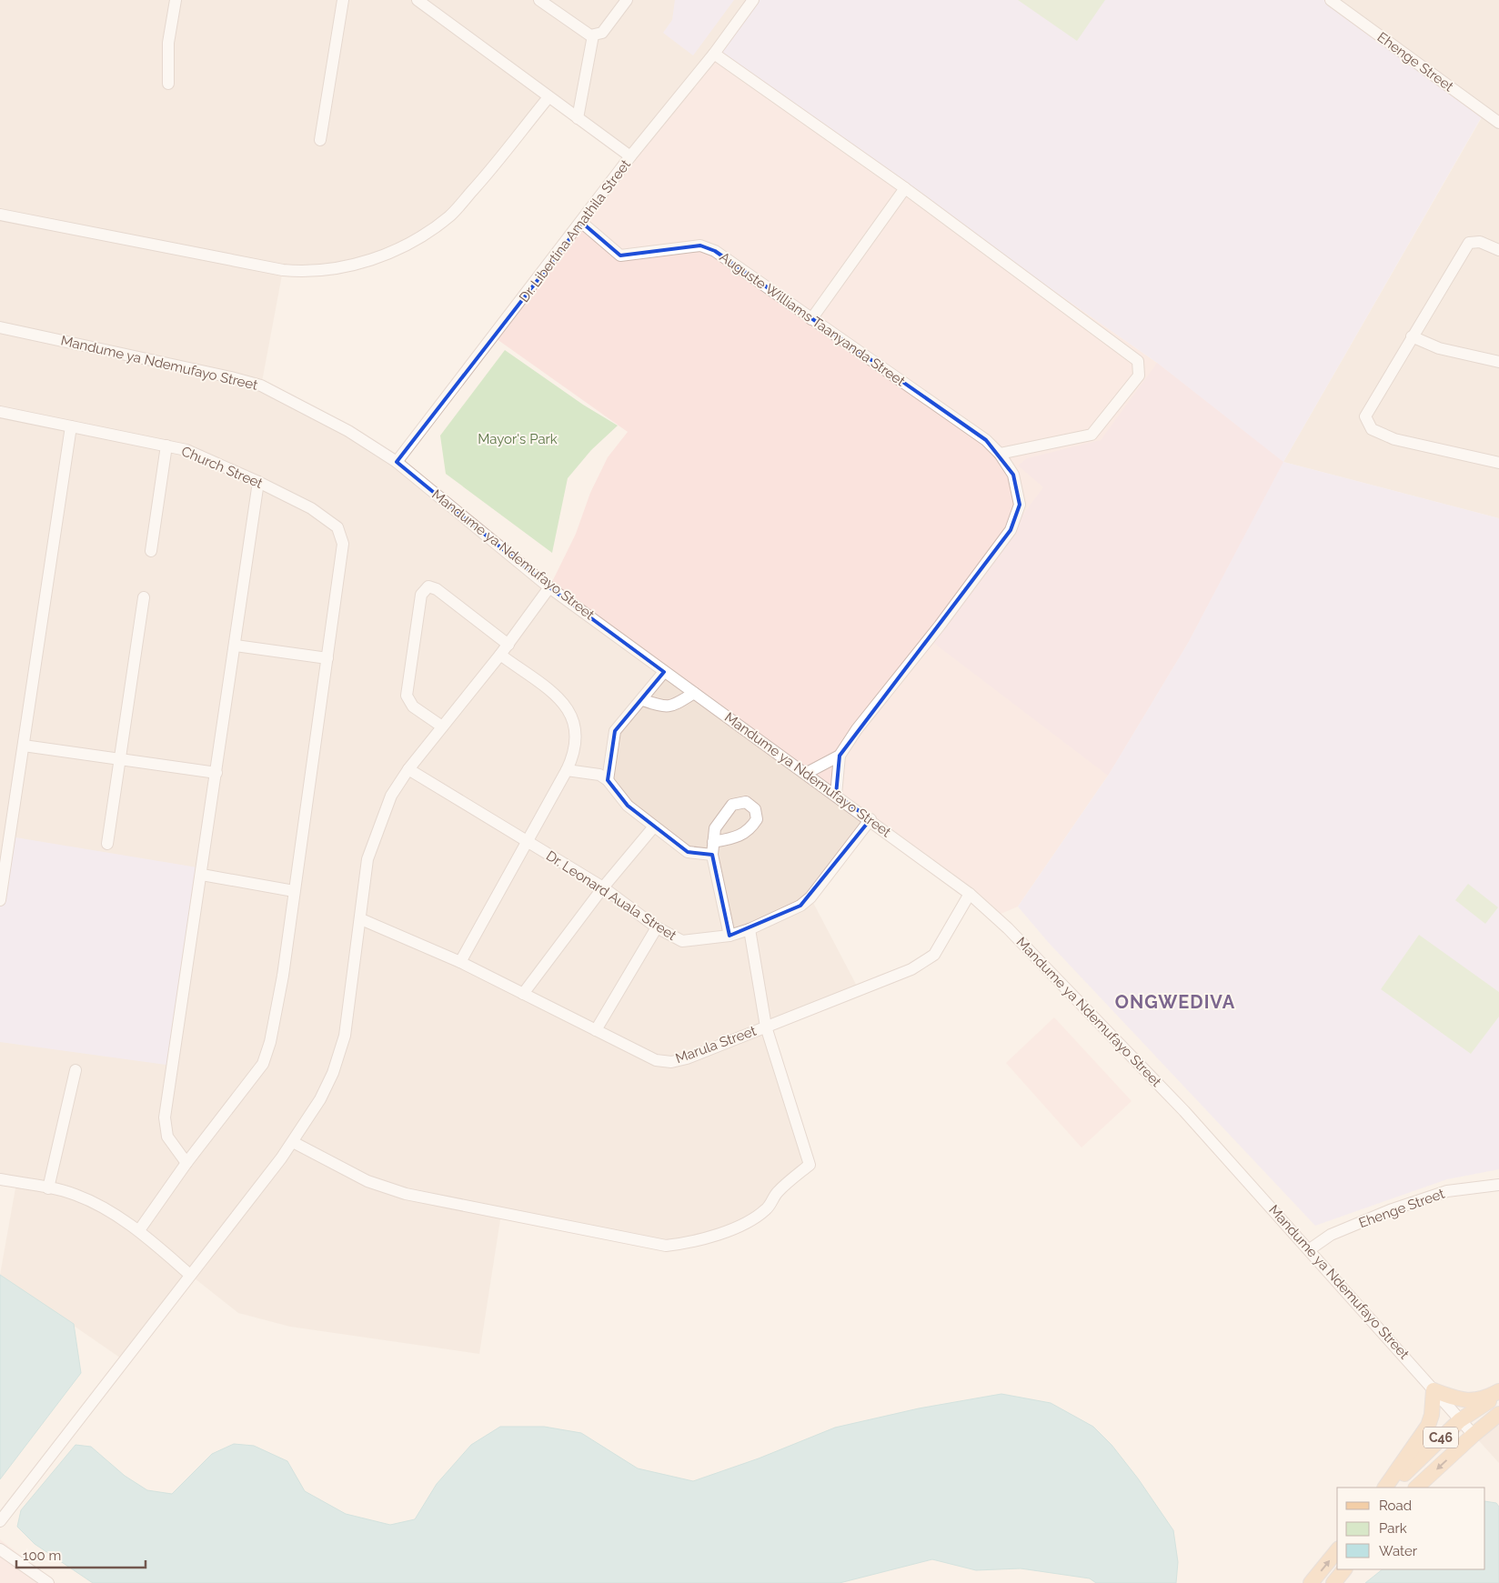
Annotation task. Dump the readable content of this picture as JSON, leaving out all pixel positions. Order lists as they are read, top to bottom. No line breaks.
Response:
{"streets":{"main road":["C46"],"street":["Ehenge Street","Dr. Libertina Amathila Street","Auguste Williams Taanyanda Street","Mandume ya Ndemufayo Street","Church Street","Dr. Leonard Auala Street","Marula Street"]},"crossings":[["Ehenge Street","Mandume ya Ndemufayo Street"],["Dr. Libertina Amathila Street","Auguste Williams Taanyanda Street"],["Dr. Libertina Amathila Street","Mandume ya Ndemufayo Street"],["Mandume ya Ndemufayo Street","Dr. Leonard Auala Street"],["Mandume ya Ndemufayo Street","Marula Street"],["Mandume ya Ndemufayo Street","C46"]],"districts":["ONGWEDIVA"],"parks":["Mayor's Park"],"legend":["Road","Park","Water"],"scale_bar":"100 m"}
